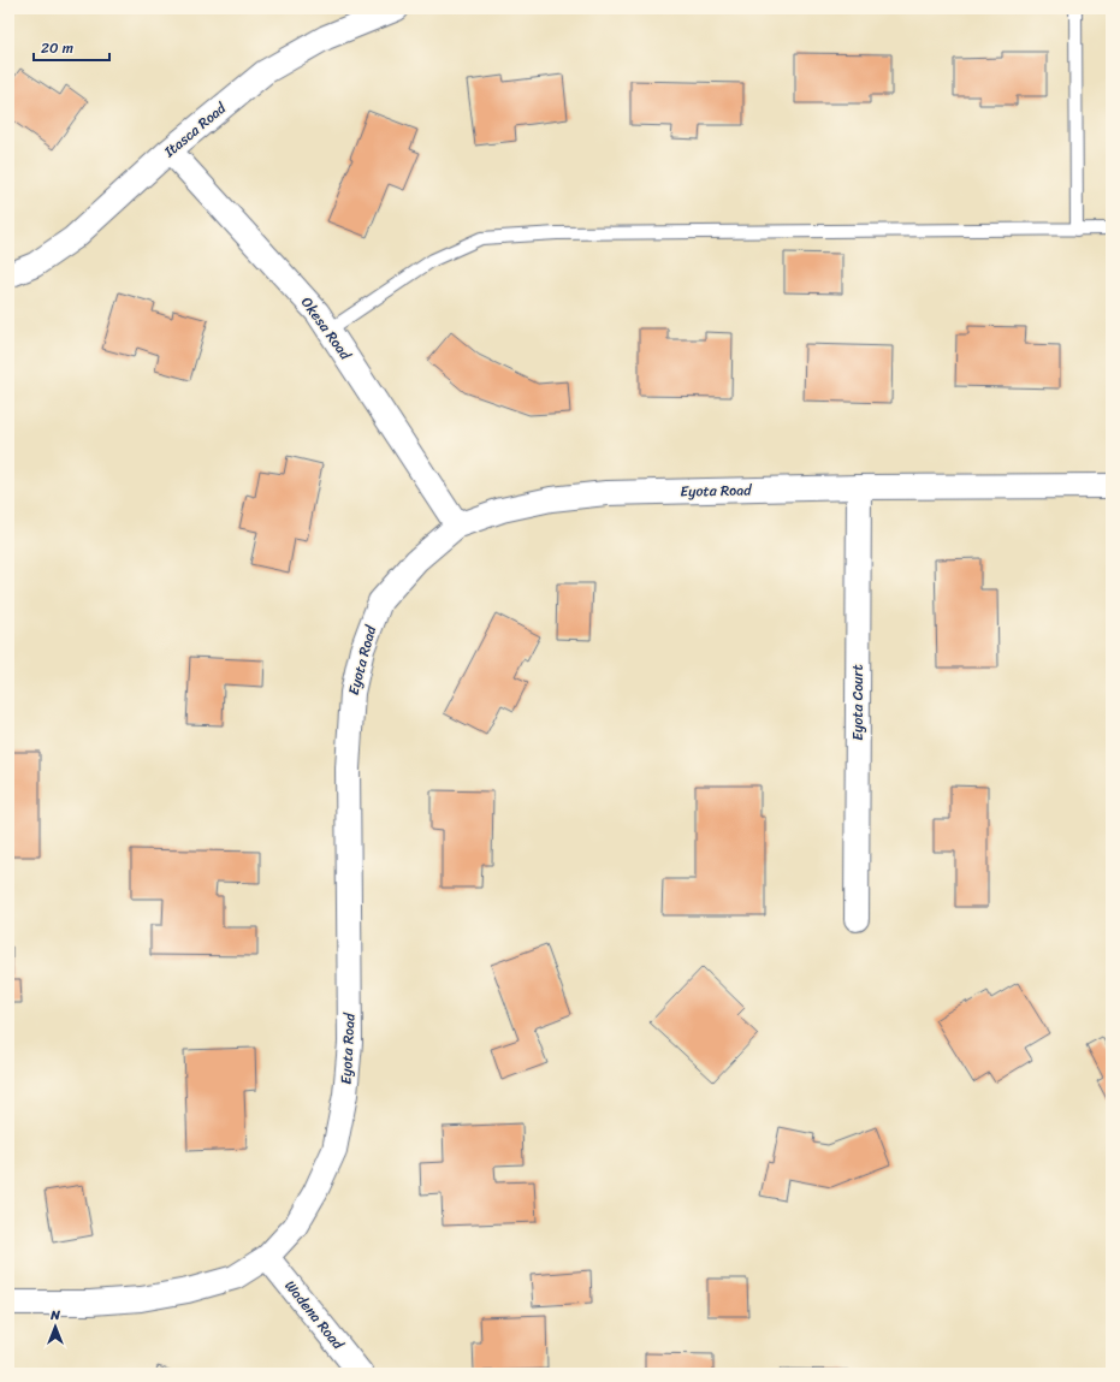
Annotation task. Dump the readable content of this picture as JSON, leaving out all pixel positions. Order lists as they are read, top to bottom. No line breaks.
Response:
{"streets":{"street":["Itasca Road","Okesa Road","Eyota Road","Eyota Court","Wadena Road"]},"crossings":[["Itasca Road","Okesa Road"],["Okesa Road","Eyota Road"],["Eyota Road","Eyota Court"],["Eyota Road","Wadena Road"]],"scale_bar":"20 m","north":"top"}
